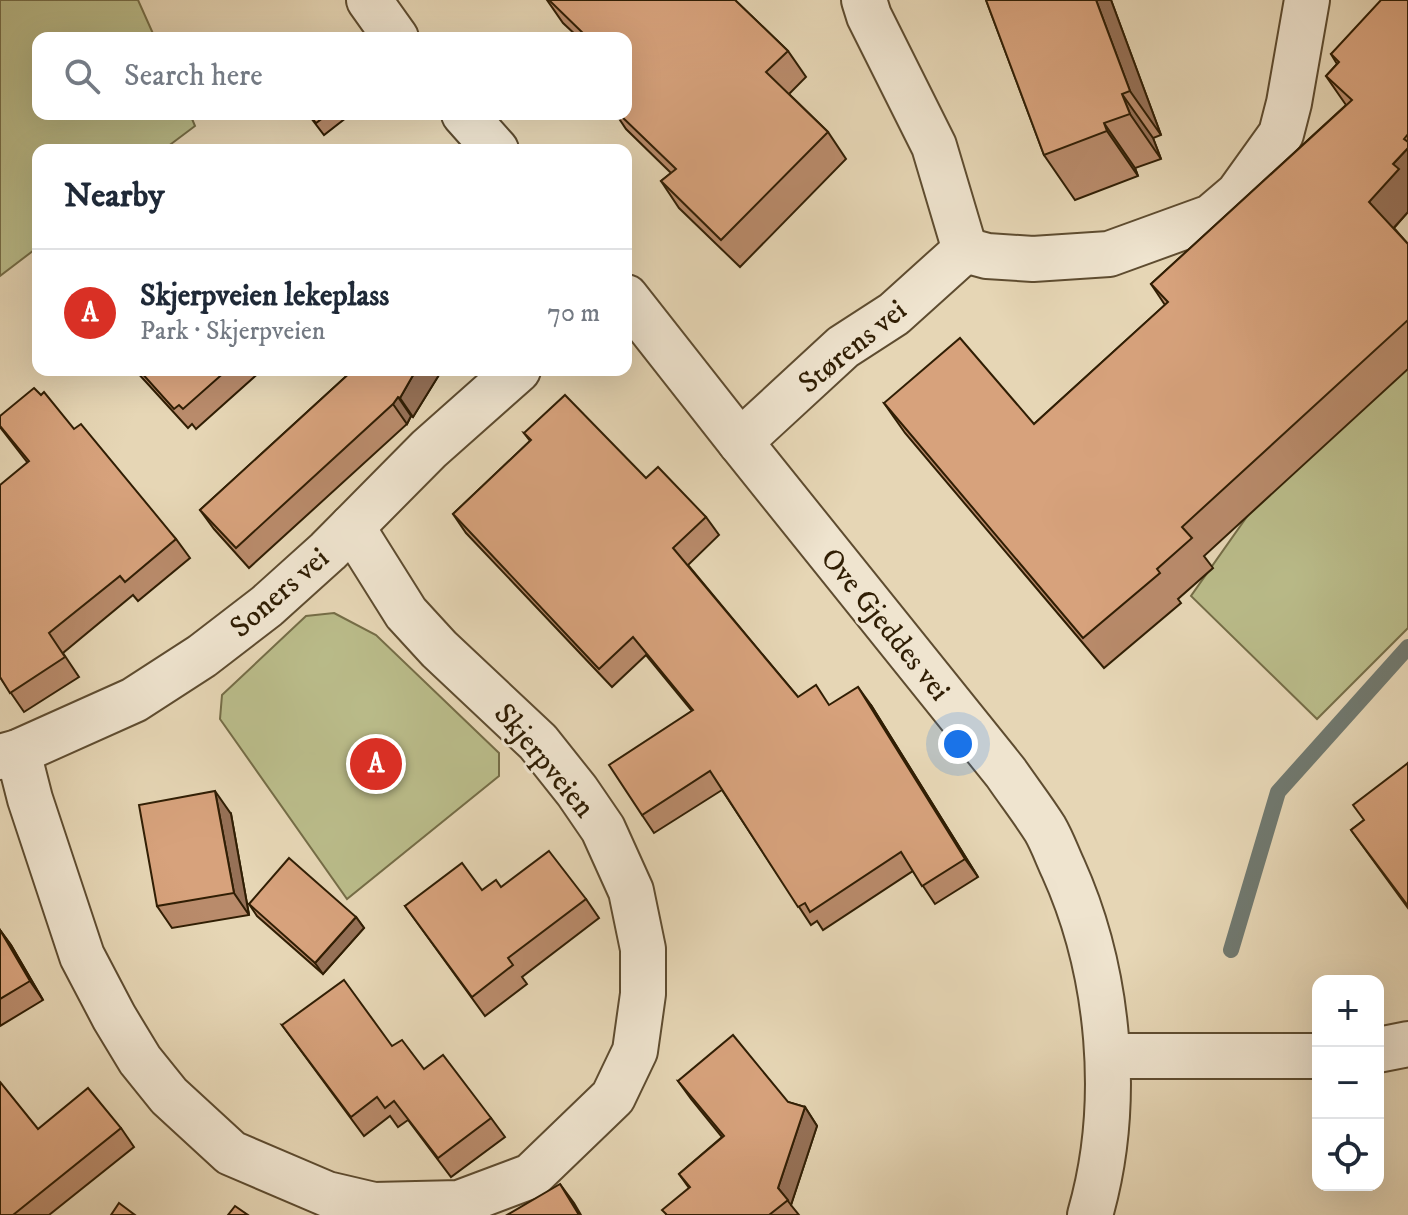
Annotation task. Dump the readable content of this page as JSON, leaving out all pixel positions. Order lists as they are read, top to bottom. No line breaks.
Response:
{"streets":{"street":["Størens vei","Soners vei","Ove Gjeddes vei","Skjerpveien"]},"crossings":[["Størens vei","Ove Gjeddes vei"],["Soners vei","Skjerpveien"]],"page":{"search":"Search here","heading":"Nearby","list":[{"mark":"A","name":"Skjerpveien lekeplass","note":"Park · Skjerpveien","value":"70 m"}],"pins":"A","map_buttons":["+","−"]}}
